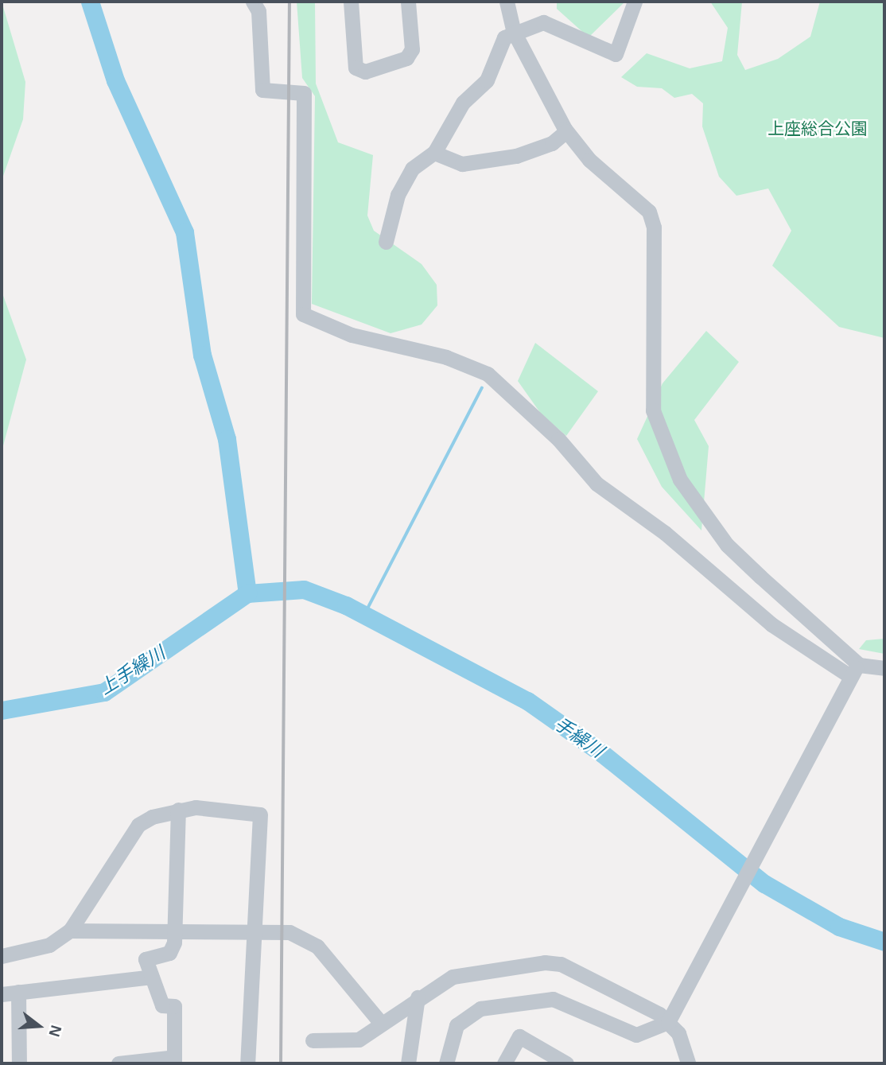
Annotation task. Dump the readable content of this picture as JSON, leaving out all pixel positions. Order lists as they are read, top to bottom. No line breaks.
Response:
{"water":["上手繰川","手繰川"],"parks":["上座総合公園"],"north":"right"}
